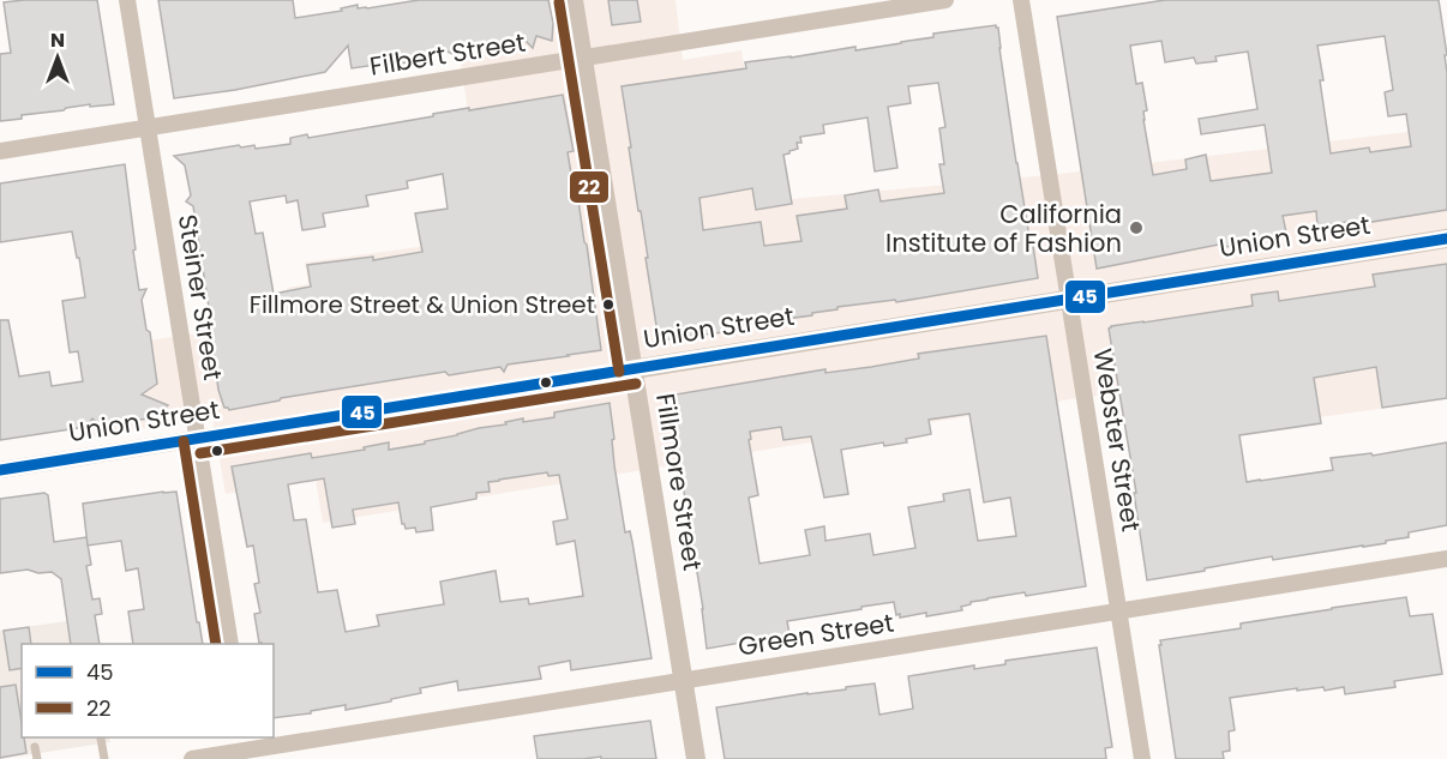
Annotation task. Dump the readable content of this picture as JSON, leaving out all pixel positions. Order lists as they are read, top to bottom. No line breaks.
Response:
{"streets":{"street":["Filbert Street","Union Street","Steiner Street","Webster Street","Fillmore Street","Green Street"]},"crossings":[["Filbert Street","Steiner Street"],["Filbert Street","Fillmore Street"],["Union Street","Steiner Street"],["Union Street","Webster Street"],["Union Street","Fillmore Street"],["Webster Street","Green Street"],["Fillmore Street","Green Street"]],"places":["California Institute of Fashion","Fillmore Street & Union Street"],"lines":["transit line 22","transit line 45"],"legend":["45","22"],"north":"top"}
